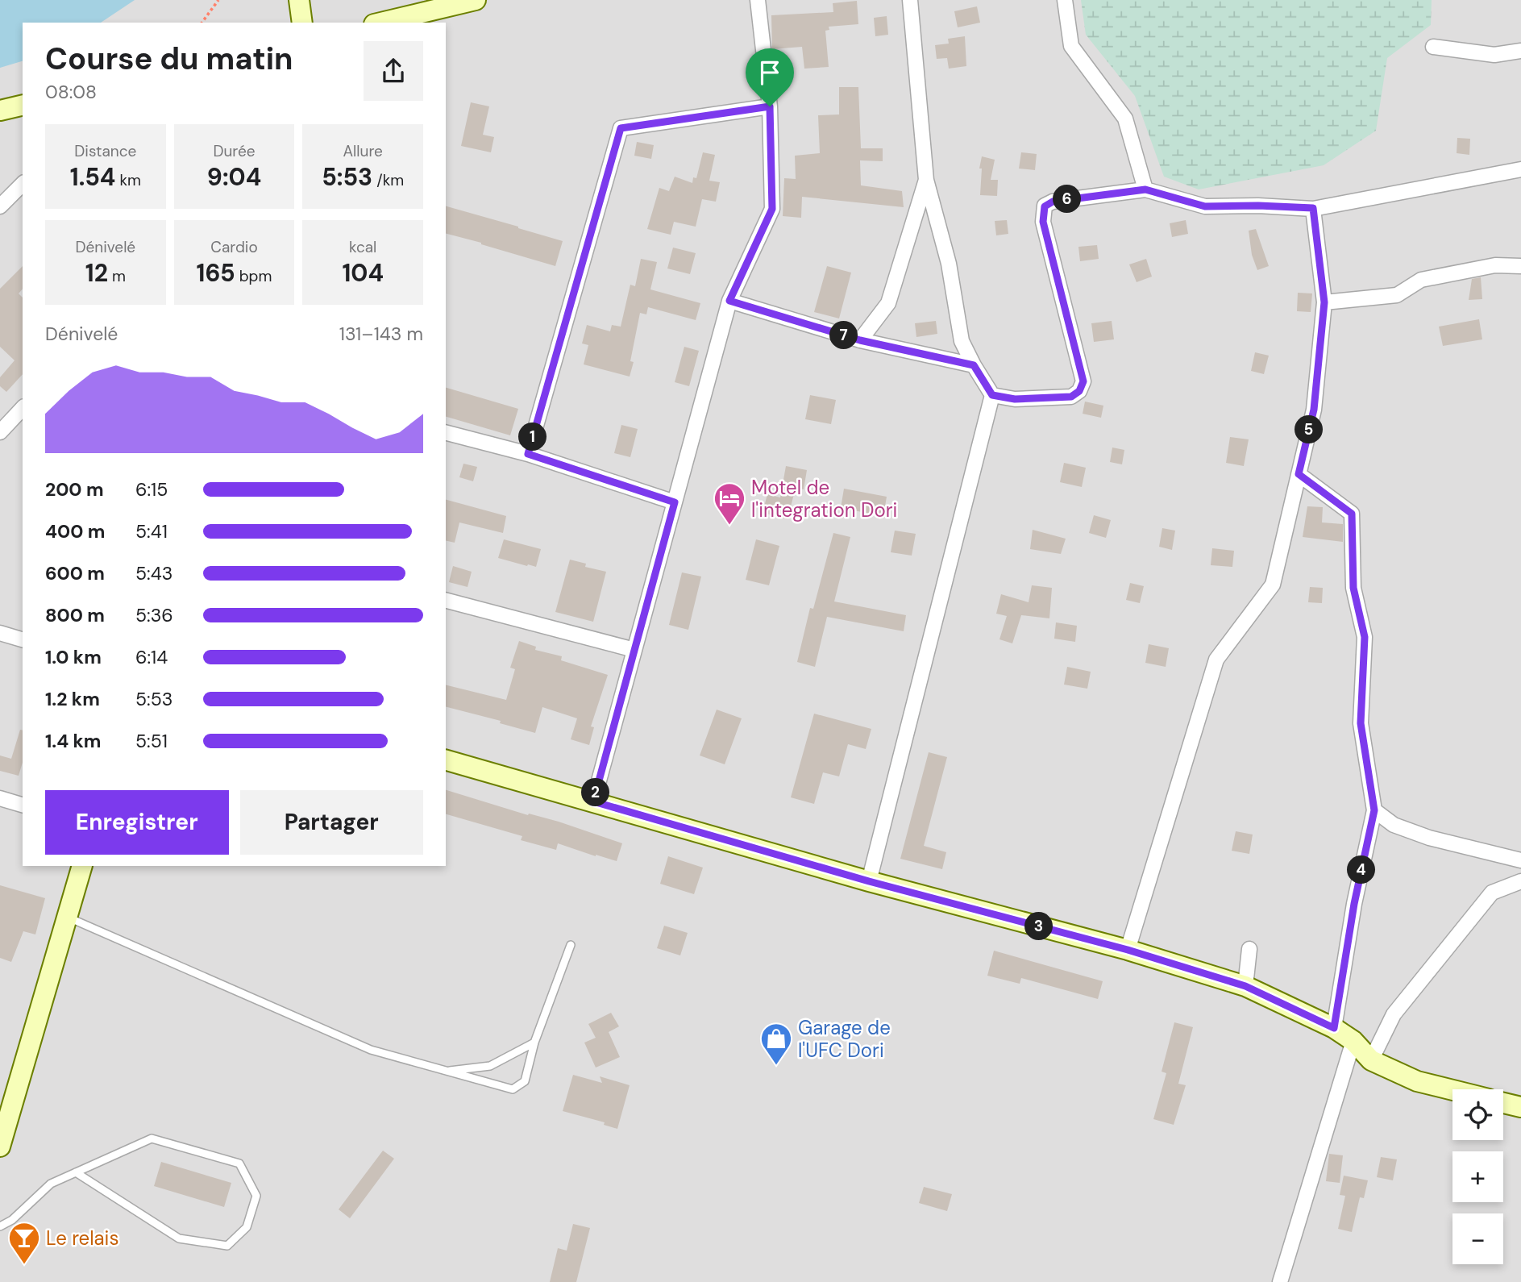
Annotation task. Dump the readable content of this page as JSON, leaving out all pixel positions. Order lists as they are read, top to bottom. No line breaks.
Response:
{"places":{"hotel":["Motel de l'integration Dori"],"shop":["Garage de l'UFC Dori"],"bar":["Le relais"]},"page":{"heading":["Course du matin","08:08"],"stats":[["Distance","1.54 km"],["Durée","9:04"],["Allure","5:53 /km"],["Dénivelé","12 m"],["Cardio","165 bpm"],["kcal","104"]],"pins":["6","7","5","1","2","4","3"],"chart":["Dénivelé","131–143 m"],"list":[{"name":"200 m","note":"6:15"},{"name":"400 m","note":"5:41"},{"name":"600 m","note":"5:43"},{"name":"800 m","note":"5:36"},{"name":"1.0 km","note":"6:14"},{"name":"1.2 km","note":"5:53"},{"name":"1.4 km","note":"5:51"}],"buttons":["Enregistrer","Partager"],"map_buttons":["+","−"]}}
